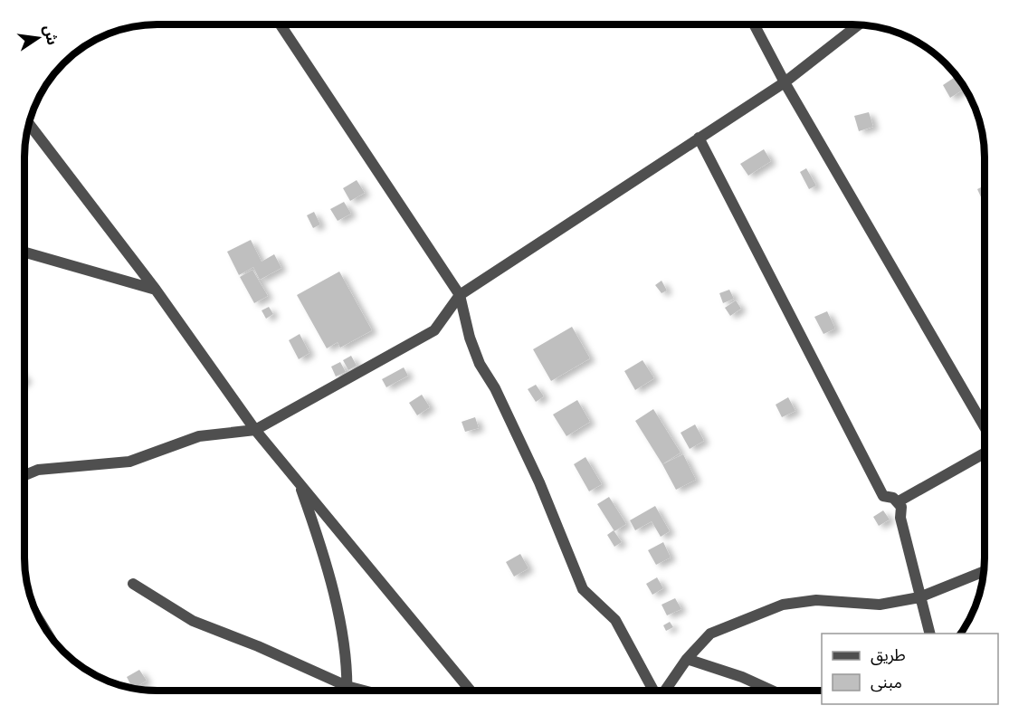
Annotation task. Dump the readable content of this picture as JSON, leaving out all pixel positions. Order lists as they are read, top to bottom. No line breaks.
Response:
{"legend":["طريق","مبنى"],"north":"right"}
